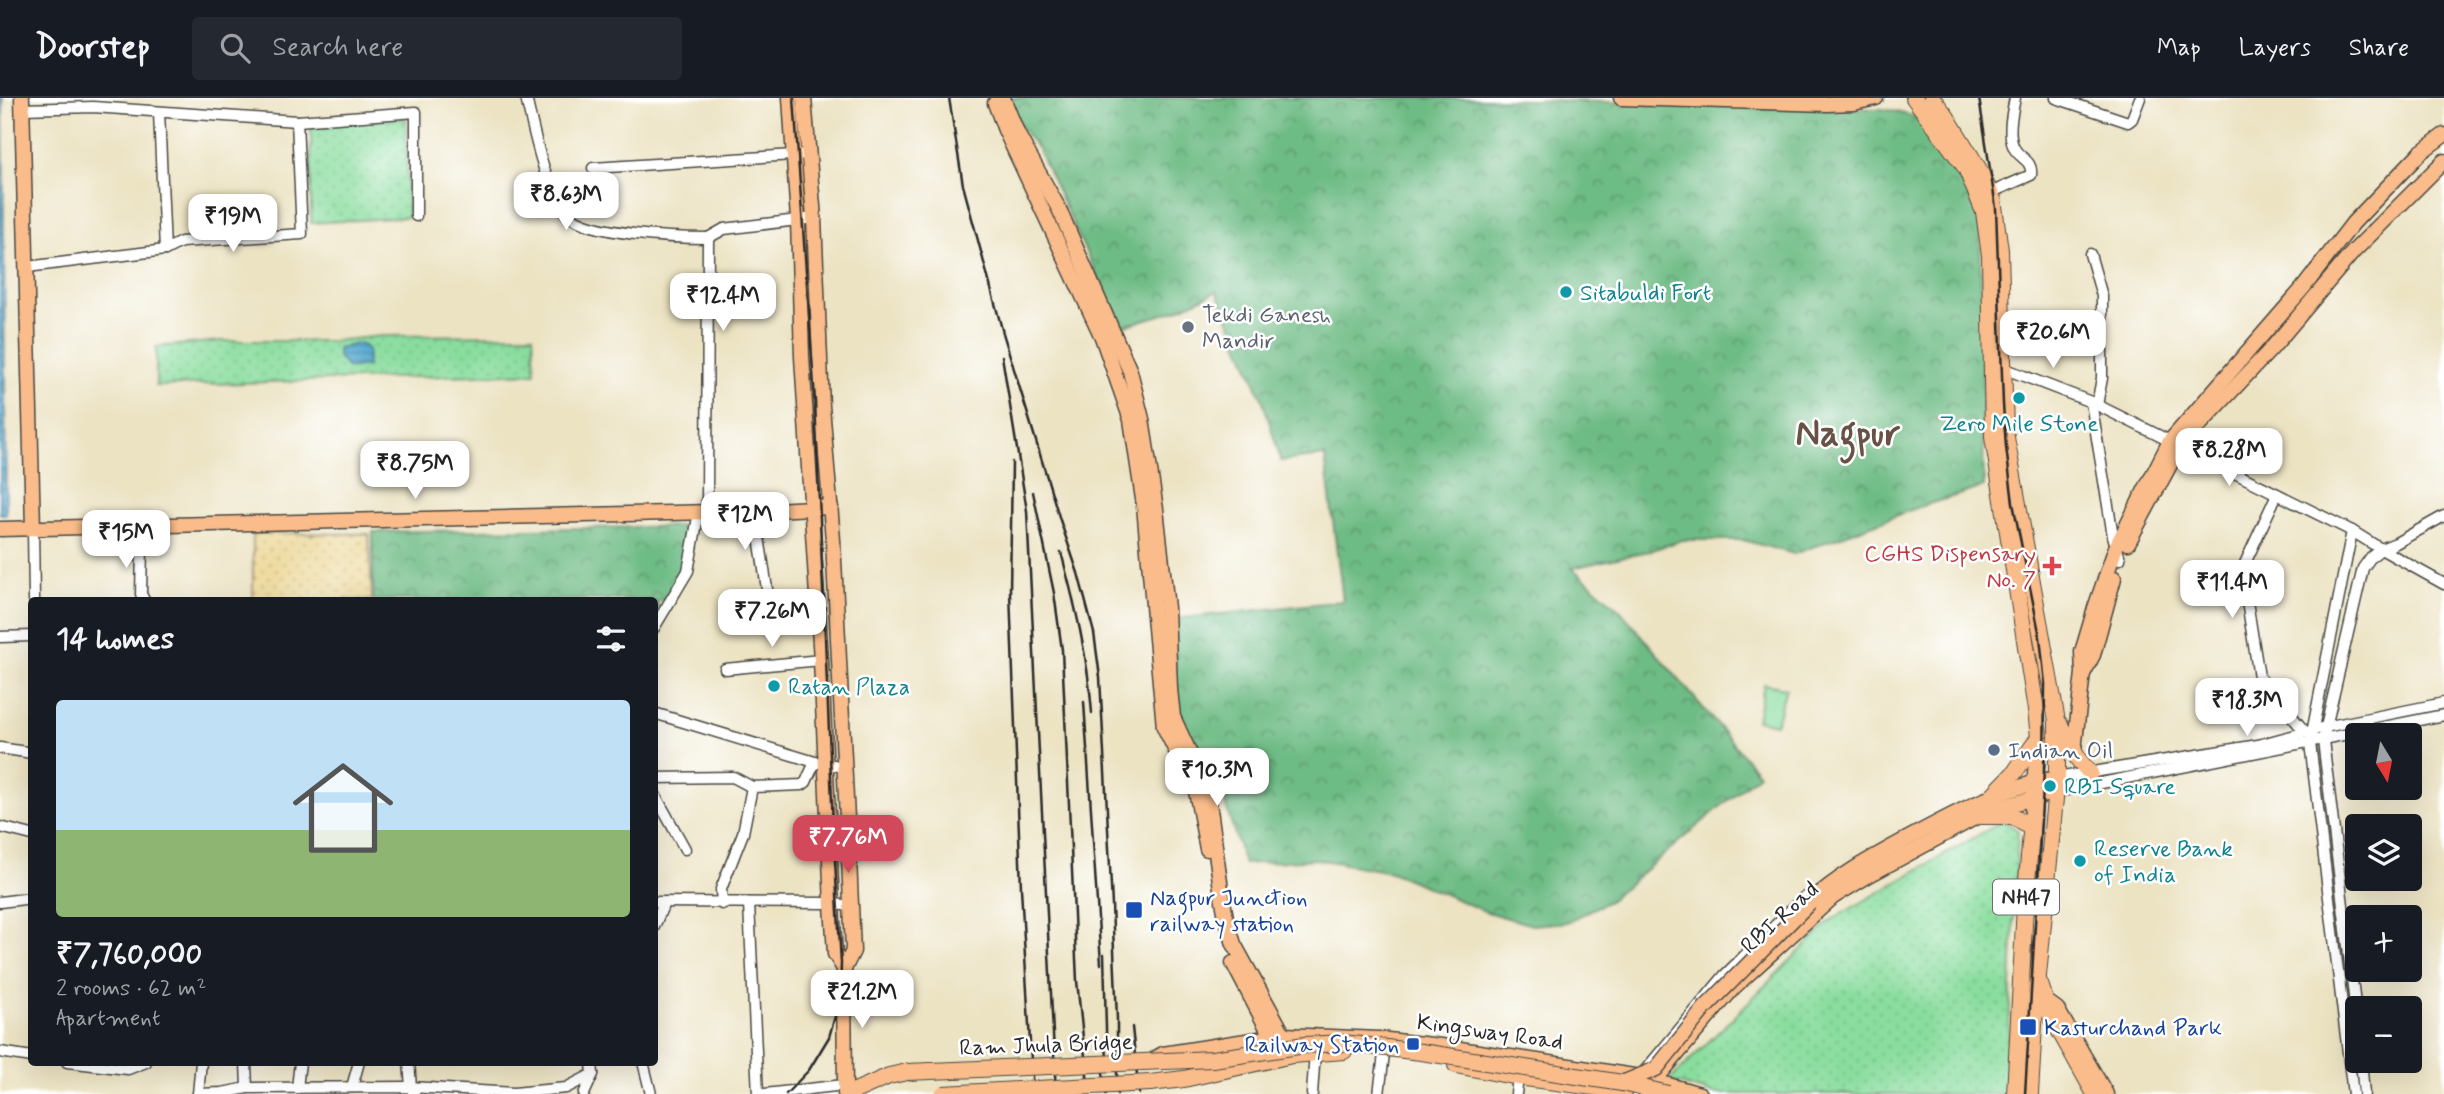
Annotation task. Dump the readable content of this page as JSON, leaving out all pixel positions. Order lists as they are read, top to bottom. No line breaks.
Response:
{"streets":{"highway":["NH47","Ram Jhula Bridge"],"main road":["RBI Road","Kingsway Road"]},"crossings":[["NH47","RBI Road"],["RBI Road","Kingsway Road"],["RBI Road","Ram Jhula Bridge"],["Kingsway Road","Ram Jhula Bridge"]],"districts":["Nagpur"],"places":{"other":["Sitabuldi Fort","Tekdi Ganesh Mandir","Zero Mile Stone","Ratan Plaza","Indian Oil","RBI Square","Reserve Bank of India"],"health":["CGHS Dispensary No. 7"],"transit":["Nagpur Junction railway station","Kasturchand Park","Railway Station"]},"north":"bottom","page":{"header":"Doorstep","search":"Search here","nav":["Map","Layers","Share"],"price":["₹8.63M","₹19M","₹12.4M","₹20.6M","₹8.28M","₹8.75M","₹12M","₹15M","₹11.4M","₹7.26M","₹18.3M","₹10.3M","₹7.76M","₹21.2M"],"heading":"14 homes","list":[{"name":"₹7,760,000","note":"2 rooms · 62 m² · Apartment"}],"map_buttons":["+","−"]}}
